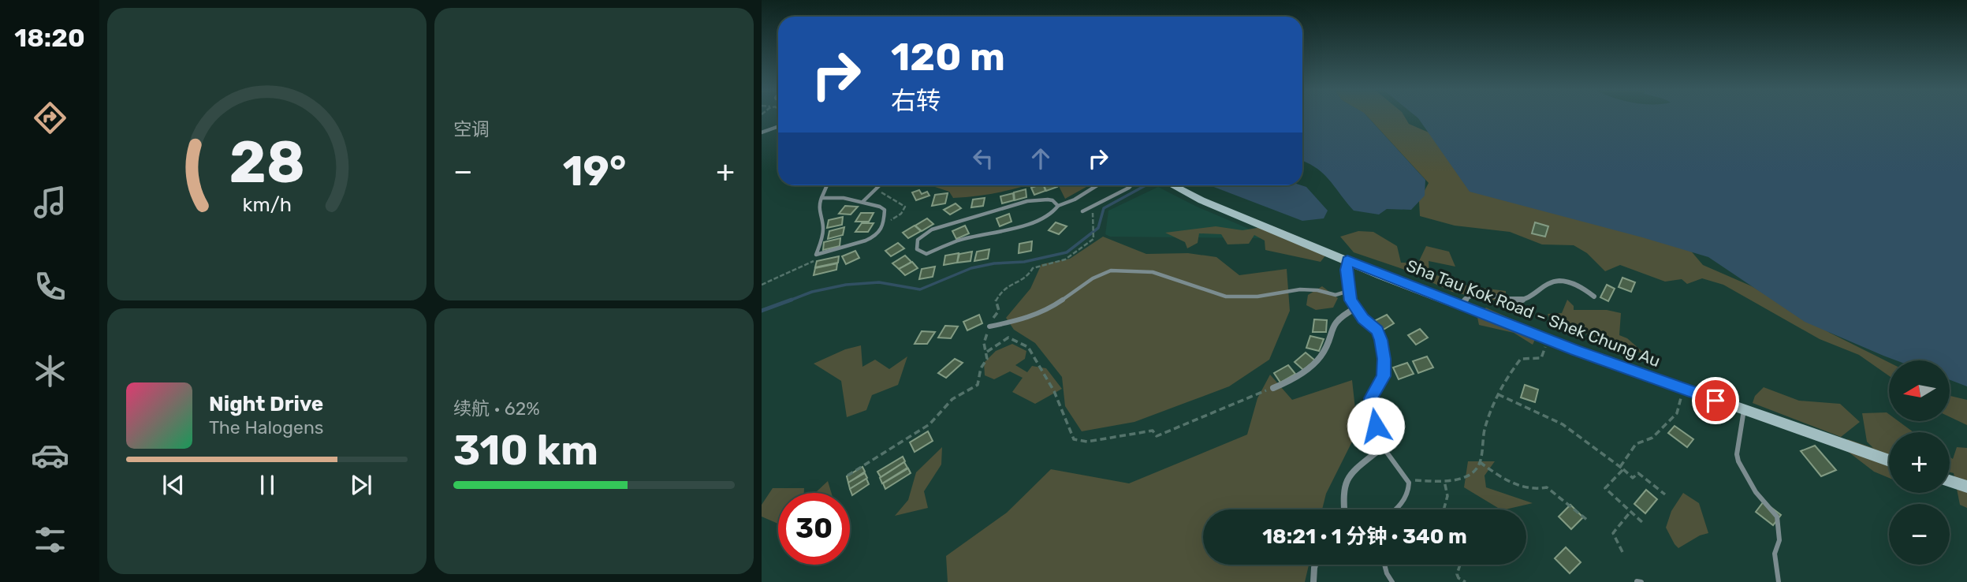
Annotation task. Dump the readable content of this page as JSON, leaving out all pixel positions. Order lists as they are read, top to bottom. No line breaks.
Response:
{"streets":{"main road":["Sha Tau Kok Road – Shek Chung Au"]},"north":"left","page":{"tabs":"18:20","tile":["空调",["续航 · 62%","310 km"]],"turn":["120 m","右转"],"heat":["−","19°","+"],"map_buttons":["+","−"],"song":["Night Drive","The Halogens"],"limit":"30","trip":"18:21 · 1 分钟 · 340 m","gauge":["28","km/h"]}}
